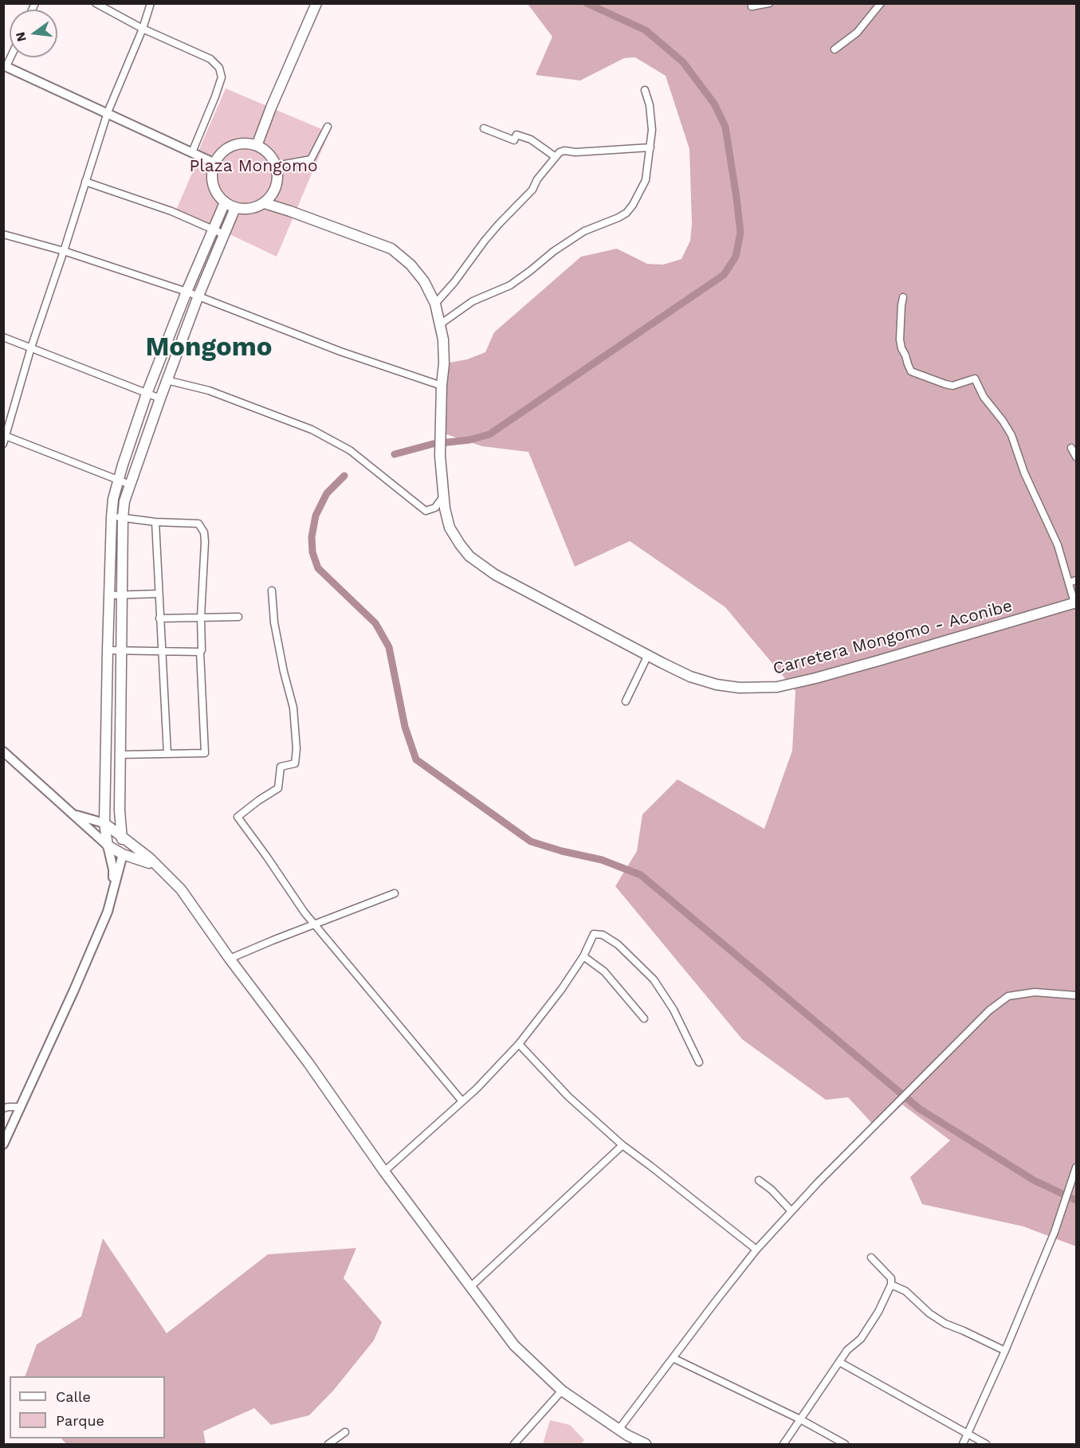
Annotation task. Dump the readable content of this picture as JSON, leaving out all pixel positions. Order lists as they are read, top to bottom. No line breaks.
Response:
{"streets":{"main road":["Carretera Mongomo - Aconibe"]},"districts":["Mongomo"],"parks":["Plaza Mongomo"],"legend":["Calle","Parque"],"north":"left"}
